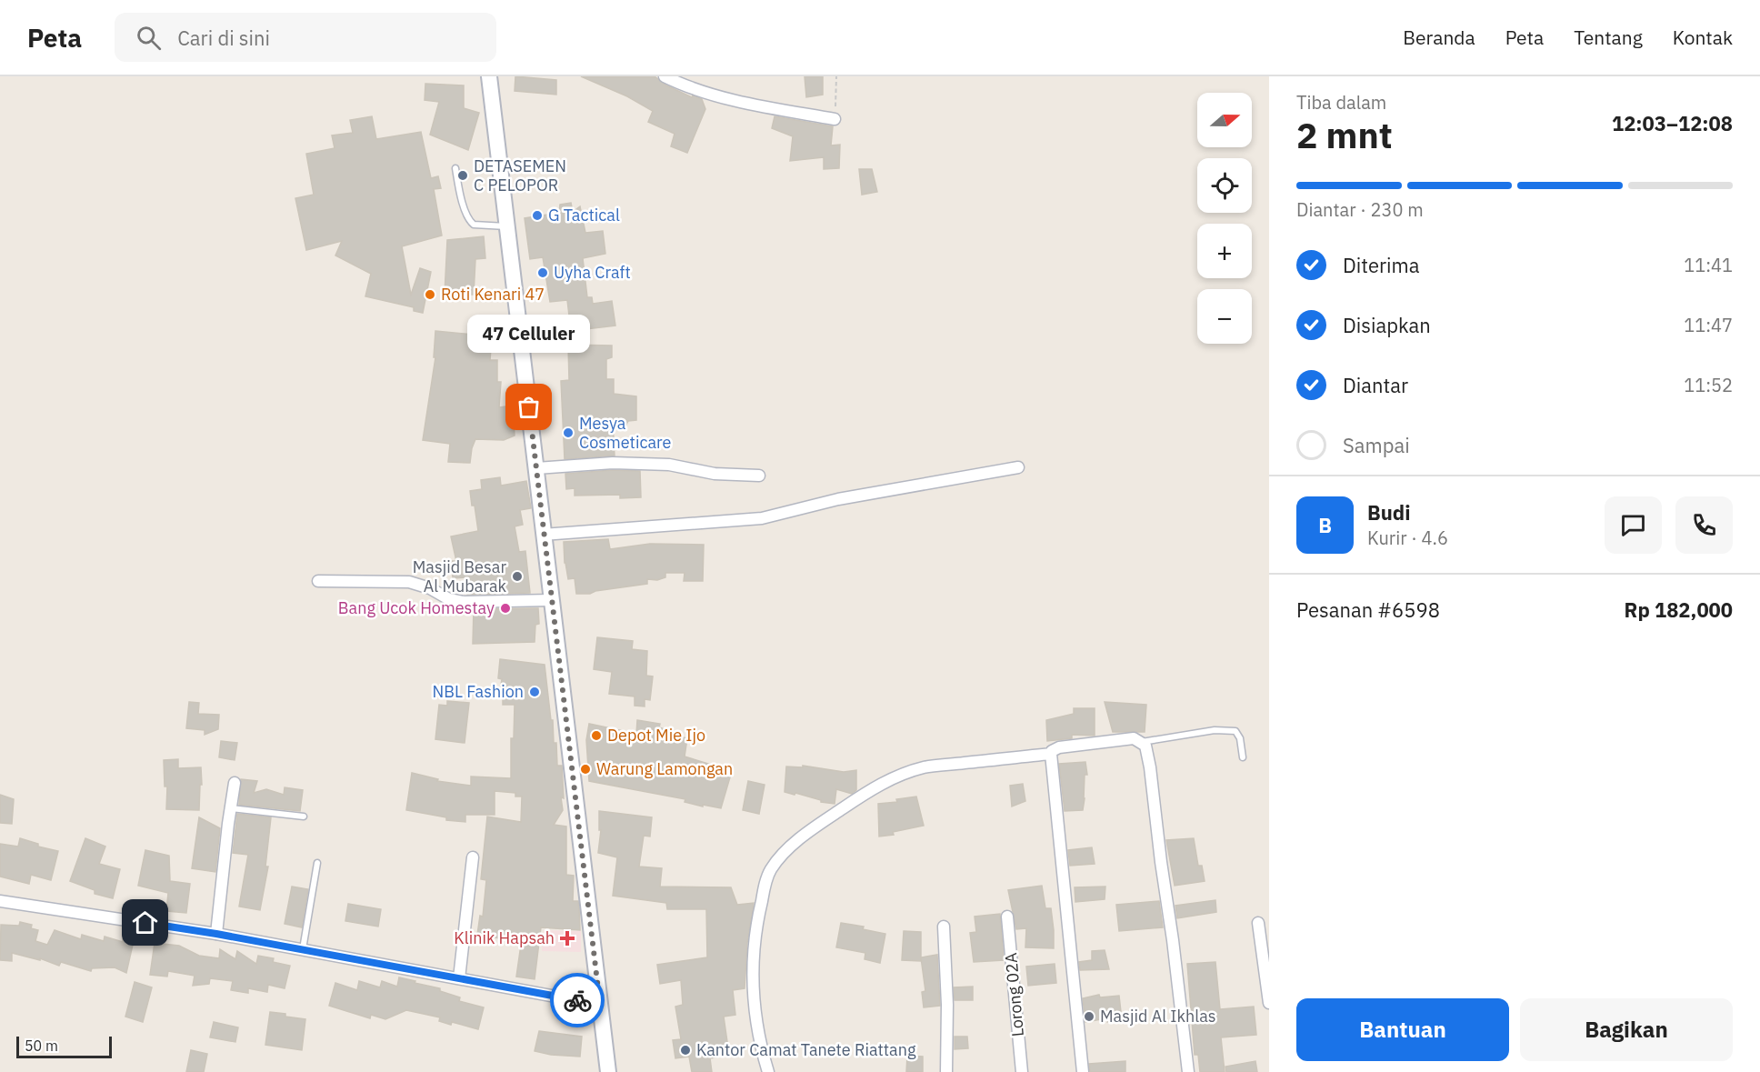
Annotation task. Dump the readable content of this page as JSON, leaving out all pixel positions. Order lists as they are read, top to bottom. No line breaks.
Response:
{"streets":{"street":["Lorong 02A"]},"places":{"other":["DETASEMEN C PELOPOR","G Tactical","Uyha Craft","Roti Kenari 47","47 Celluler","Mesya Cosmeticare","Masjid Besar Al Mubarak","Bang Ucok Homestay","NBL Fashion","Depot Mie Ijo","Warung Lamongan","Masjid Al Ikhlas","Kantor Camat Tanete Riattang"],"health":["Klinik Hapsah"]},"scale_bar":"50 m","north":"right","page":{"header":"Peta","search":"Cari di sini","nav":["Beranda","Peta","Tentang","Kontak"],"heading":["2 mnt","Tiba dalam","12:03–12:08"],"panel":["Budi","Kurir · 4.6","Pesanan #6598","Rp 182,000"],"map_buttons":["+","−"],"bar":"Diantar · 230 m","list":[["Diterima","11:41"],["Disiapkan","11:47"],["Diantar","11:52"],"Sampai"],"bubble":"47 Celluler","round":"B","buttons":["Bantuan","Bagikan"],"scale":"50 m"}}
